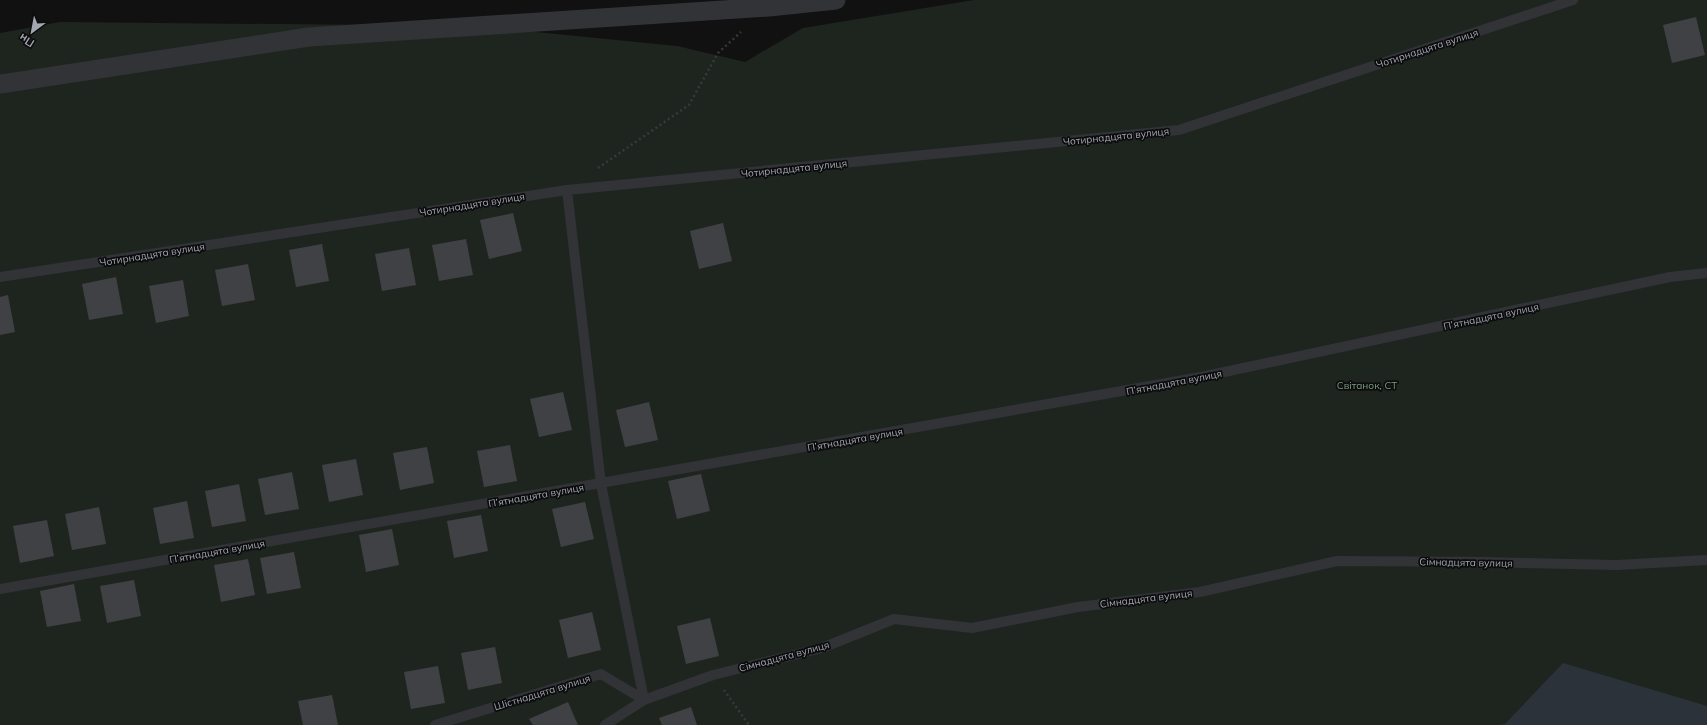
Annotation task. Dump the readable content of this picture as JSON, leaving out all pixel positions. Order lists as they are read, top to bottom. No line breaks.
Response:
{"streets":{"lane":["Чотирнадцята вулиця","П’ятнадцята вулиця","Сімнадцята вулиця","Шістнадцята вулиця"]},"crossings":[["Сімнадцята вулиця","Шістнадцята вулиця"]],"parks":["Світанок, СТ"],"north":"bottom left"}
